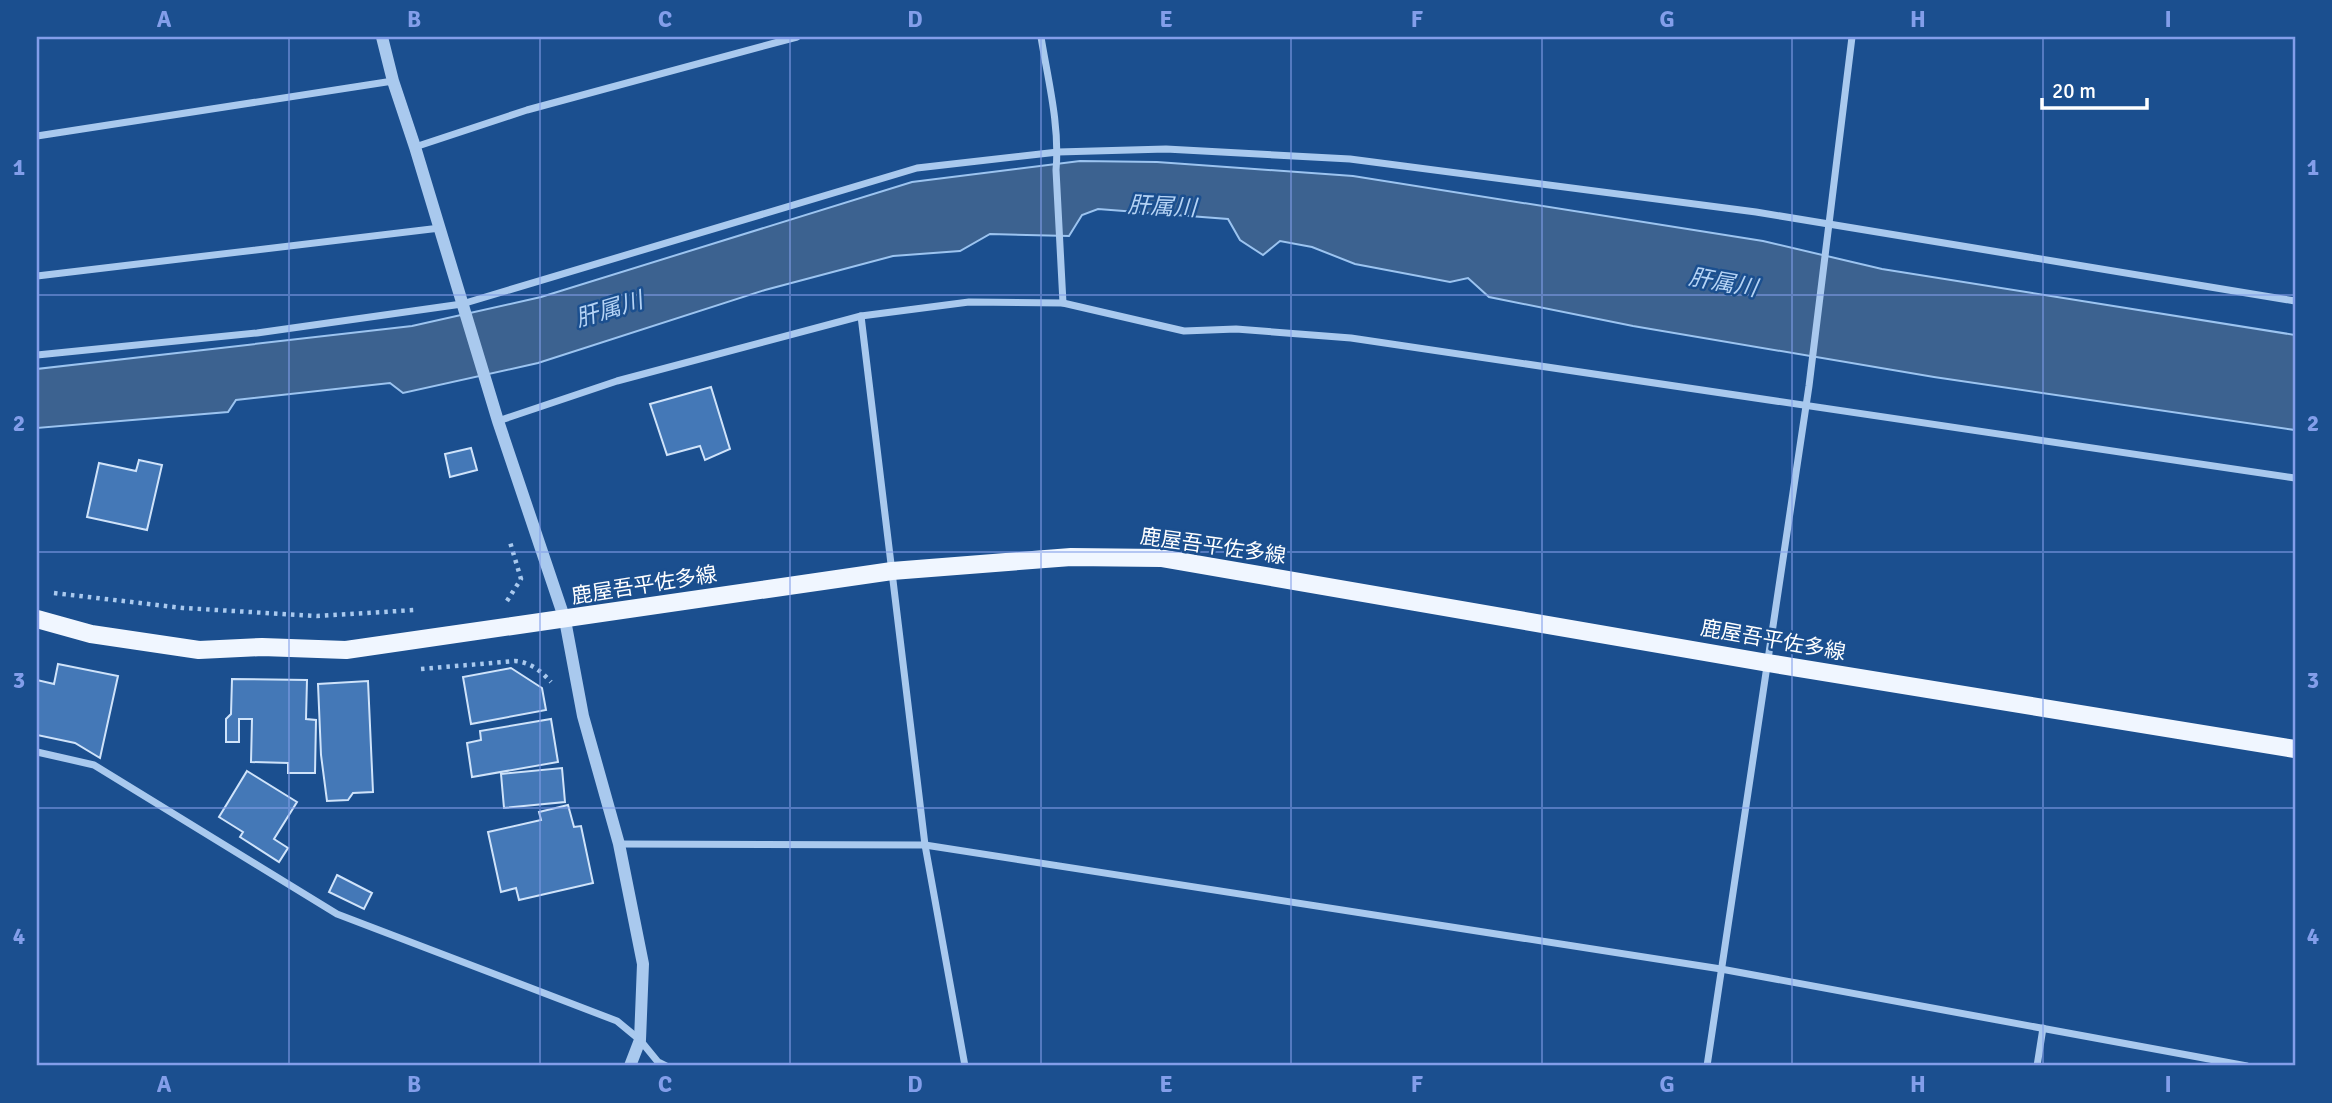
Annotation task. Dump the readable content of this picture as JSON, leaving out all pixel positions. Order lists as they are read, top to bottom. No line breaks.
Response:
{"streets":{"main road":["鹿屋吾平佐多線"]},"water":["肝属川"],"scale_bar":"20 m","grid":{"columns":["A","B","C","D","E","F","G","H","I"],"rows":["1","2","3","4"]}}
